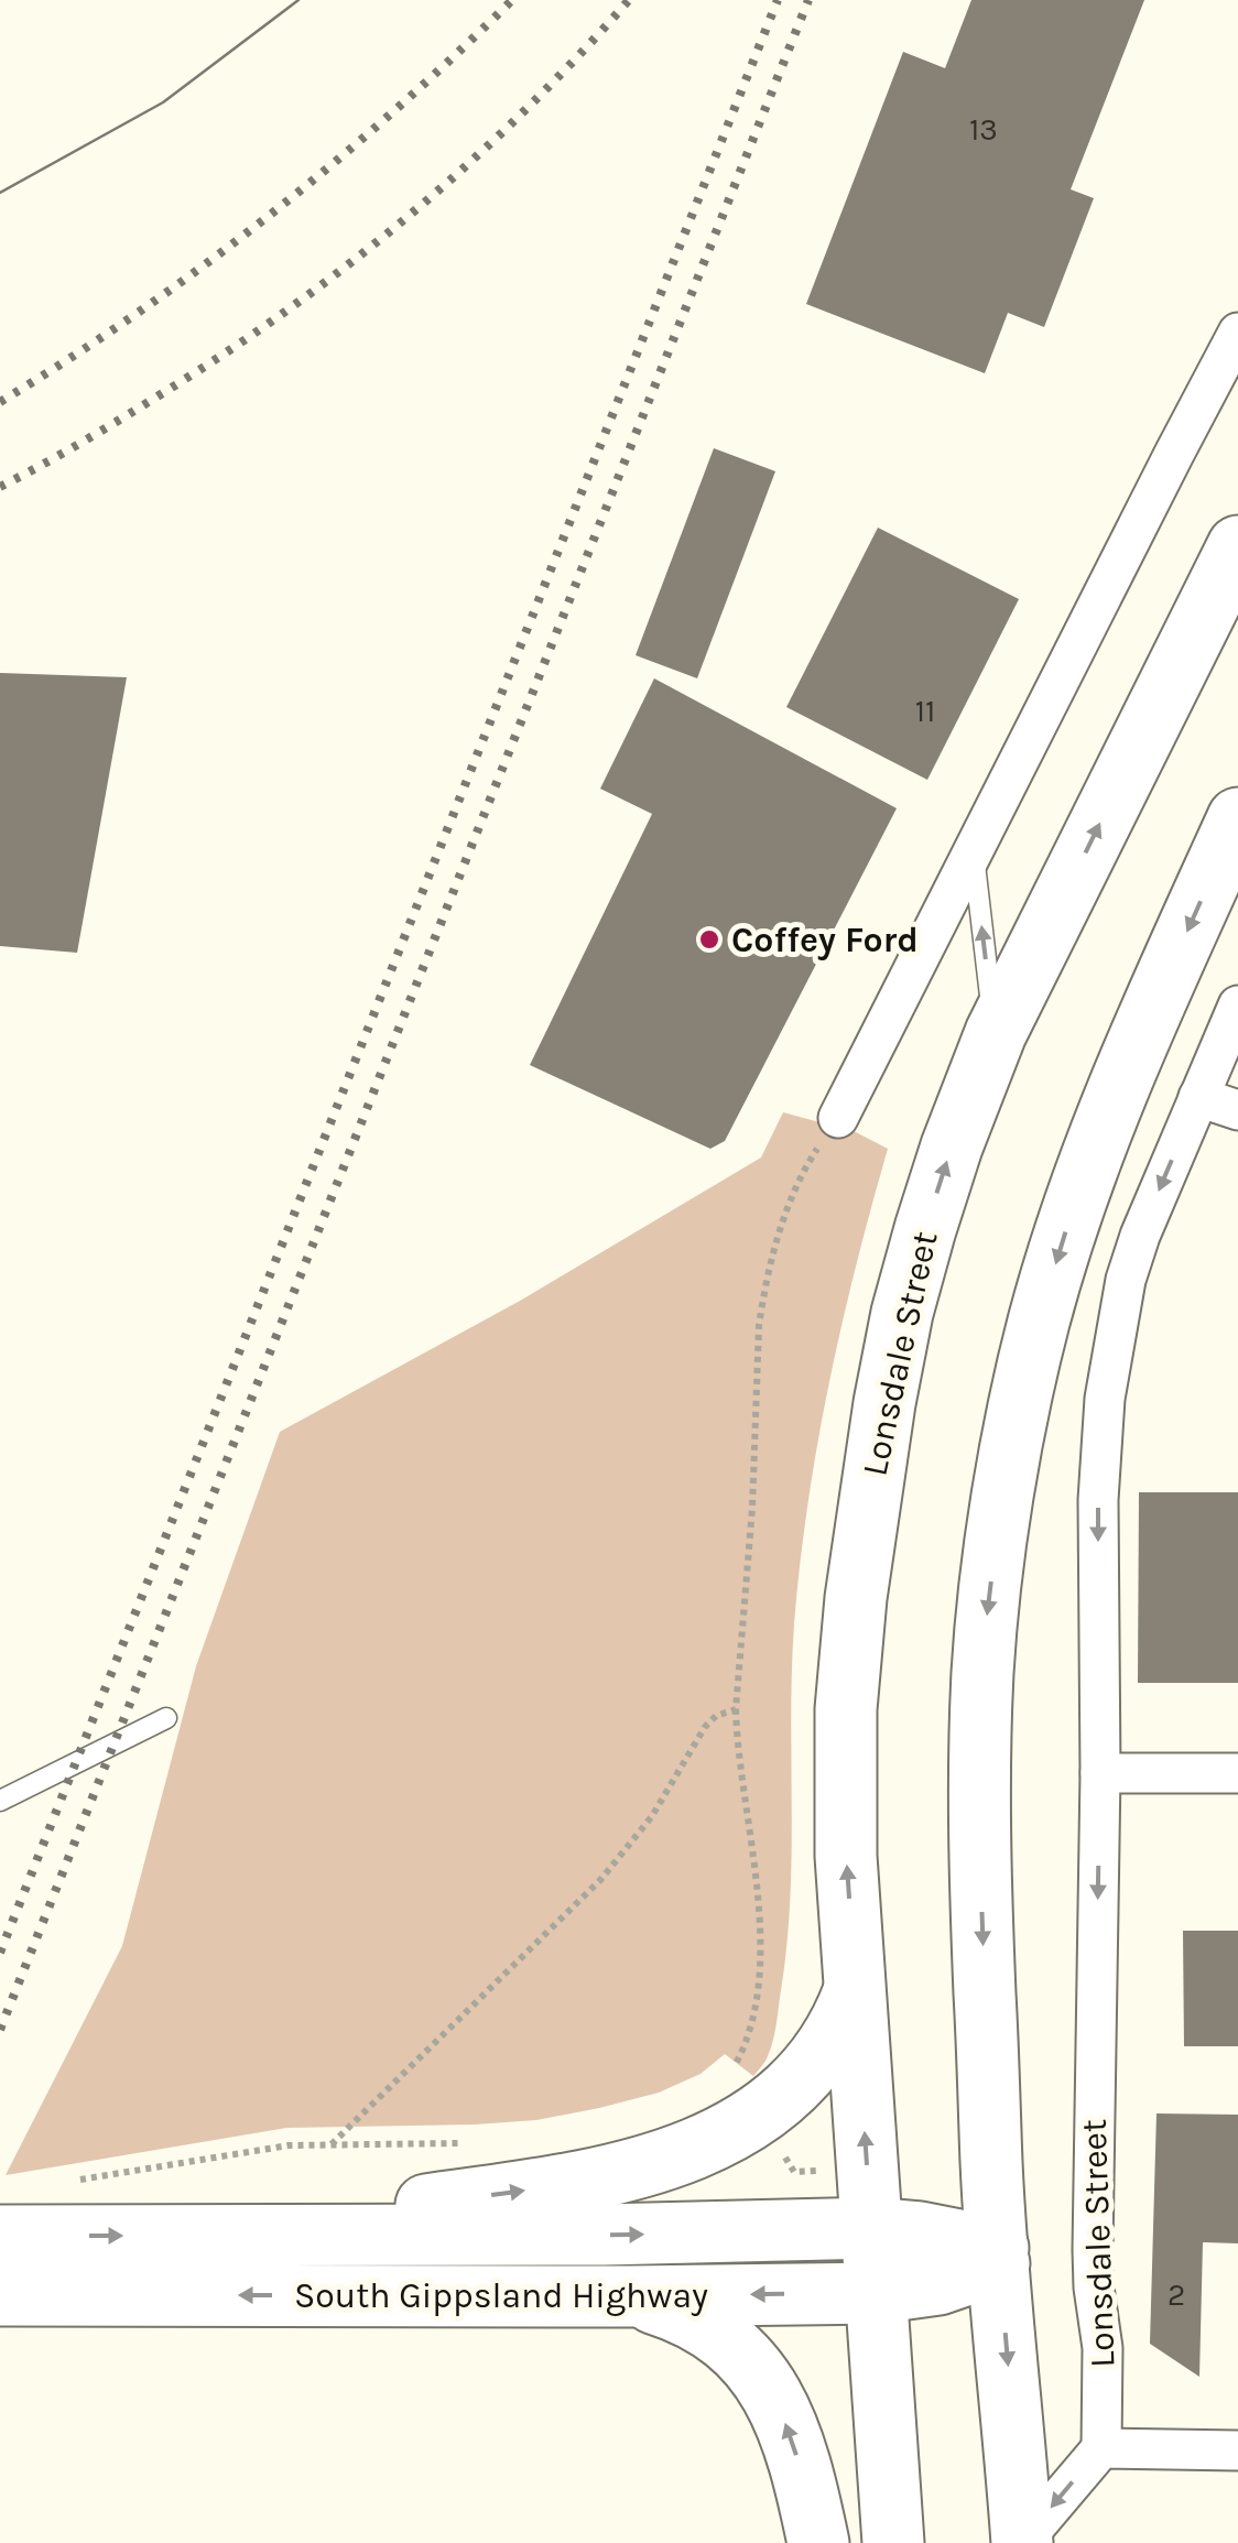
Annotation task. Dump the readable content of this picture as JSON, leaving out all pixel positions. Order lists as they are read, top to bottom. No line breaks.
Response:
{"streets":{"highway":["Lonsdale Street","South Gippsland Highway"]},"crossings":[["Lonsdale Street","South Gippsland Highway"]],"places":["Coffey Ford"],"house_numbers":["13","11","2"]}
